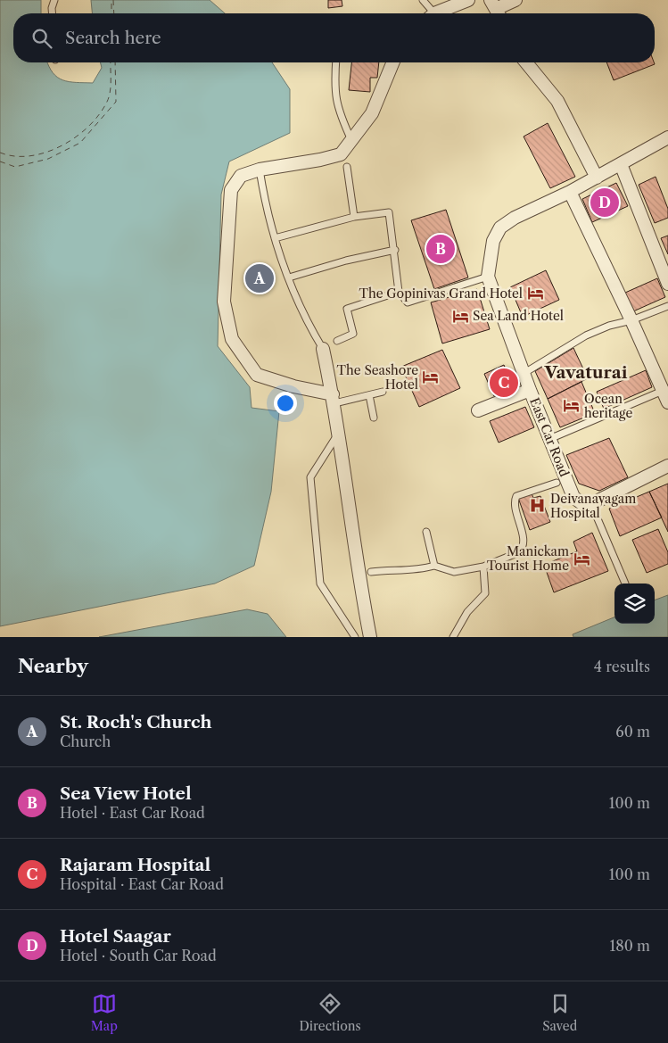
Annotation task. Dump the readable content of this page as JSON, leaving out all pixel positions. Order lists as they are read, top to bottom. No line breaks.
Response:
{"streets":{"street":["East Car Road"]},"districts":["Vavaturai"],"places":{"hotel":["The Gopinivas Grand Hotel","Sea Land Hotel","The Seashore Hotel","Ocean heritage","Manickam Tourist Home"],"hospital":["Deivanayagam Hospital"]},"page":{"search":"Search here","pins":["D","B","A","C"],"heading":["Nearby","4 results"],"list":[{"mark":"A","name":"St. Roch's Church","note":"Church","value":"60 m"},{"mark":"B","name":"Sea View Hotel","note":"Hotel · East Car Road","value":"100 m"},{"mark":"C","name":"Rajaram Hospital","note":"Hospital · East Car Road","value":"100 m"},{"mark":"D","name":"Hotel Saagar","note":"Hotel · South Car Road","value":"180 m"}],"nav":["Map","Directions","Saved"]}}
